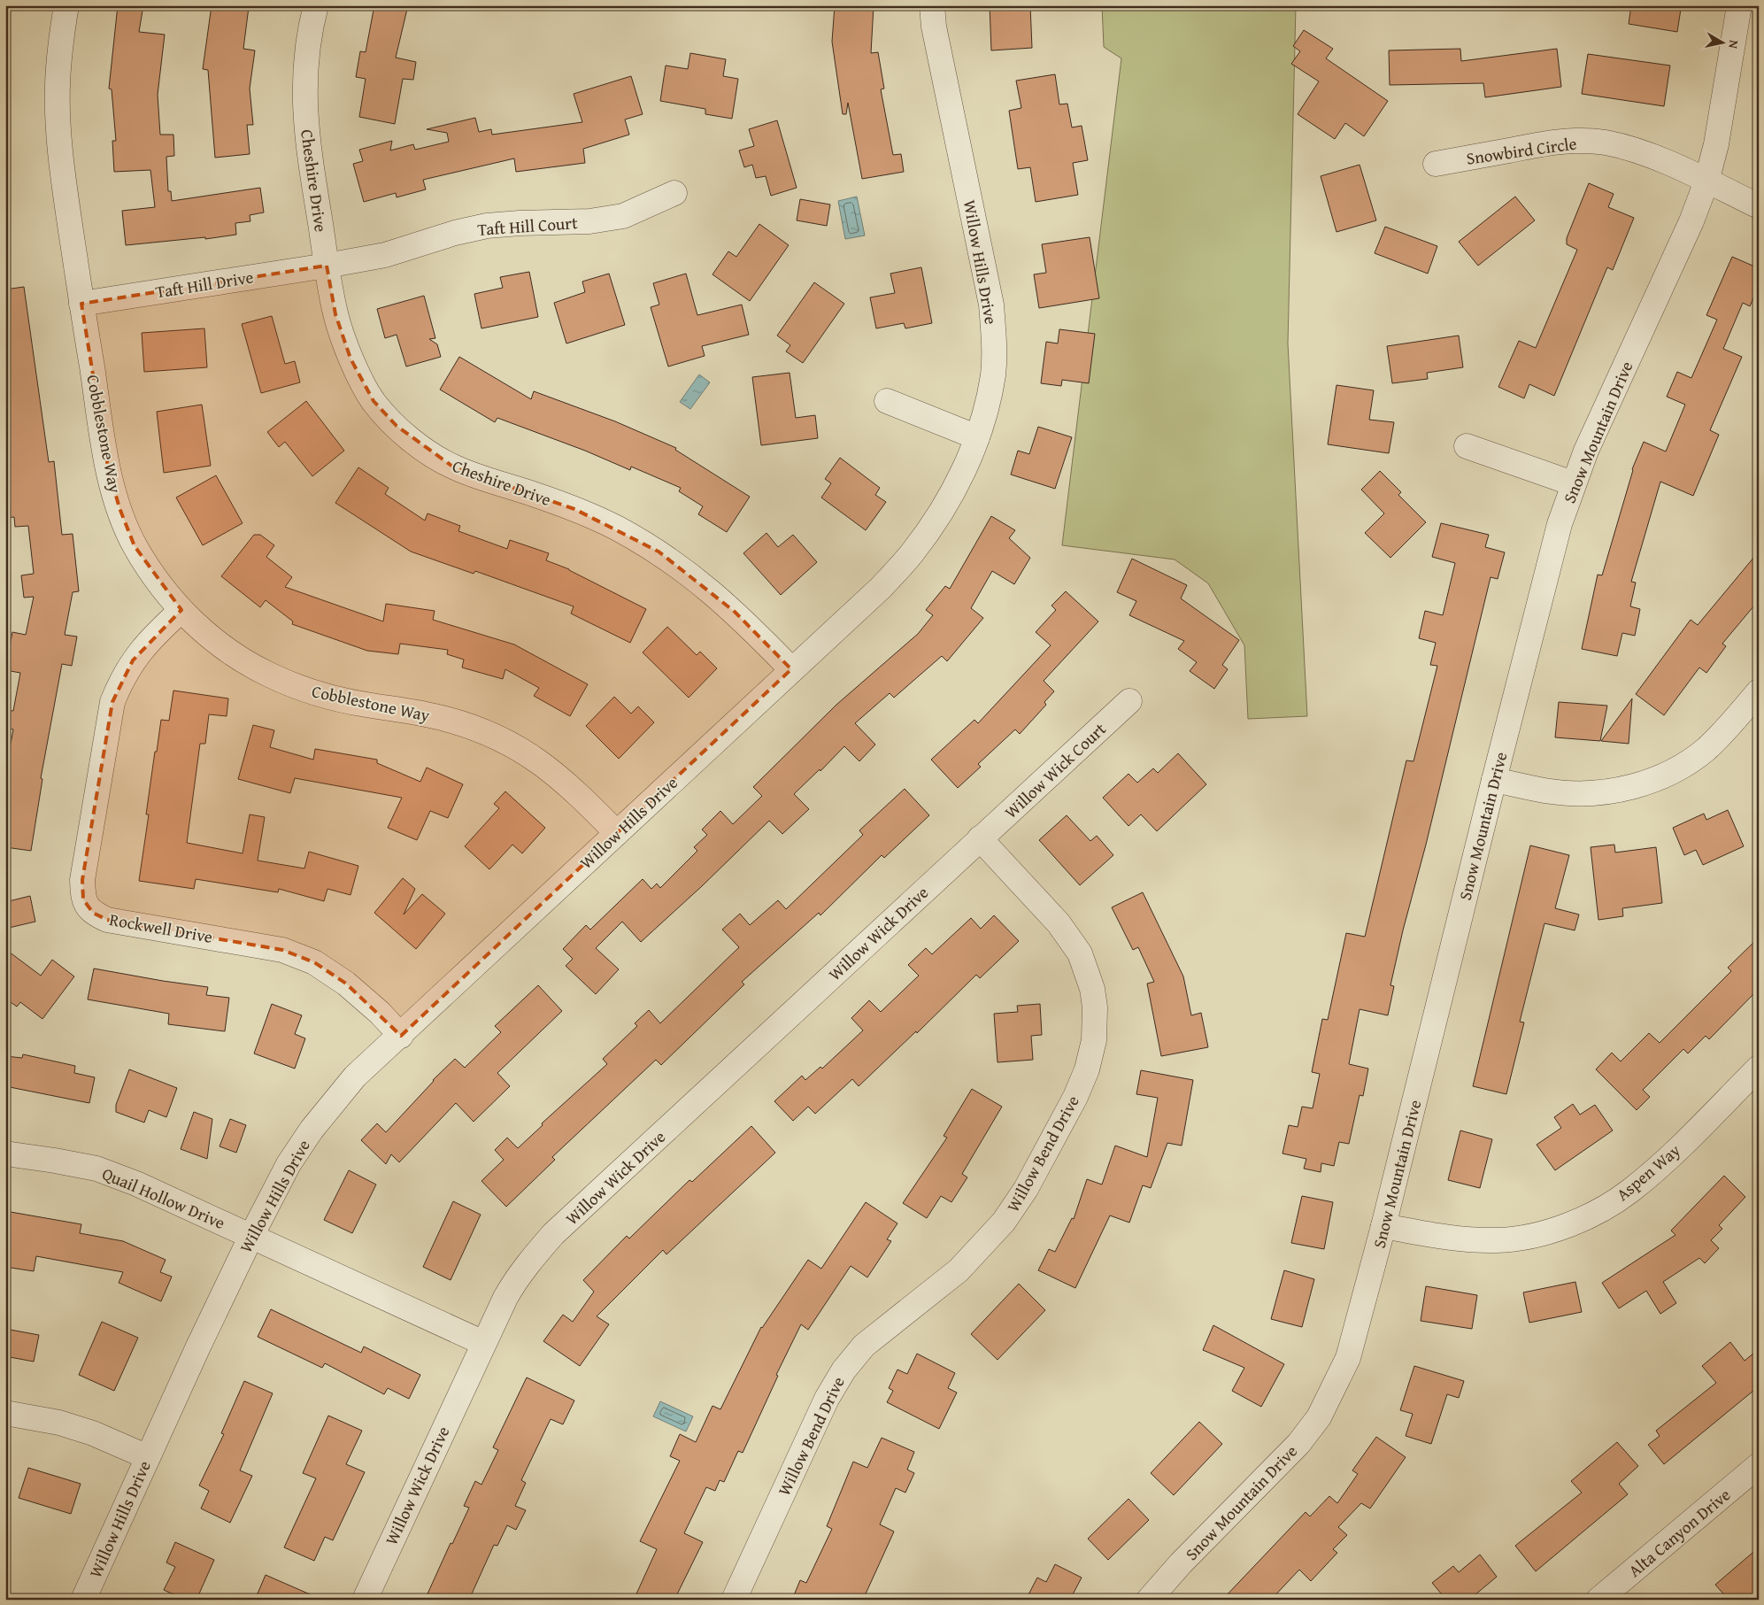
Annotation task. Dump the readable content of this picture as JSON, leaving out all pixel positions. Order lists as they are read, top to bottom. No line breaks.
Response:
{"streets":{"street":["Snowbird Circle","Cheshire Drive","Taft Hill Court","Willow Hills Drive","Taft Hill Drive","Snow Mountain Drive","Cobblestone Way","Willow Wick Court","Rockwell Drive","Willow Wick Drive","Willow Bend Drive","Aspen Way","Quail Hollow Drive","Alta Canyon Drive"]},"crossings":[["Snowbird Circle","Snow Mountain Drive"],["Cheshire Drive","Taft Hill Court"],["Cheshire Drive","Willow Hills Drive"],["Cheshire Drive","Taft Hill Drive"],["Taft Hill Court","Taft Hill Drive"],["Willow Hills Drive","Cobblestone Way"],["Willow Hills Drive","Rockwell Drive"],["Willow Hills Drive","Quail Hollow Drive"],["Taft Hill Drive","Cobblestone Way"],["Snow Mountain Drive","Aspen Way"],["Cobblestone Way","Rockwell Drive"],["Willow Wick Court","Willow Wick Drive"],["Willow Wick Court","Willow Bend Drive"],["Willow Wick Drive","Willow Bend Drive"],["Willow Wick Drive","Quail Hollow Drive"]],"north":"right"}
